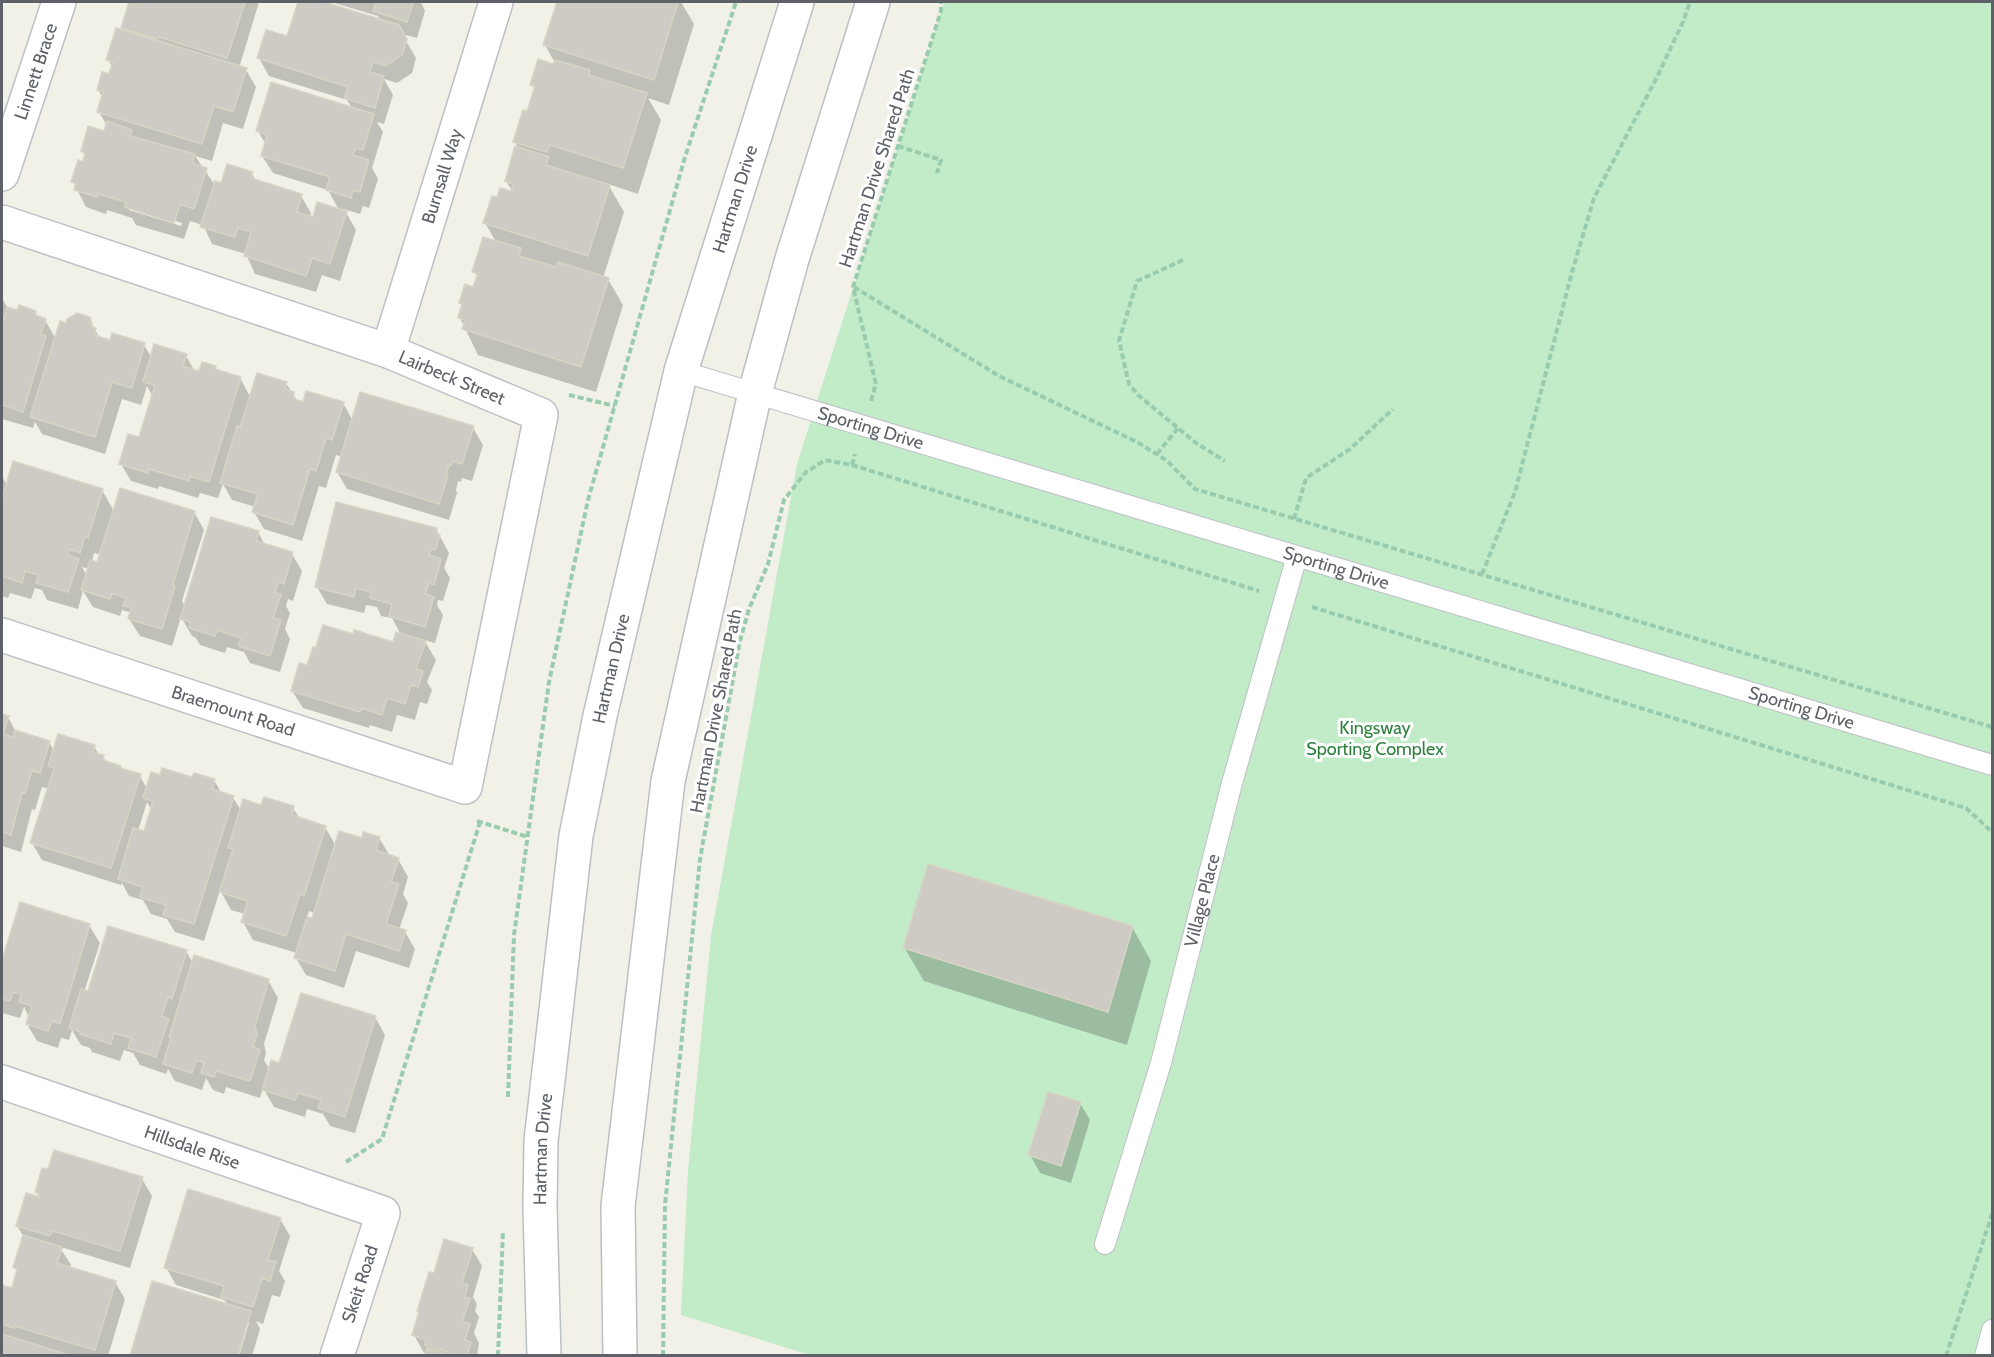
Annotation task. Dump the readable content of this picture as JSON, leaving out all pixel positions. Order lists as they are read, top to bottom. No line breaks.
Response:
{"streets":{"main road":["Linnett Brace","Burnsall Way","Hartman Drive","Lairbeck Street","Braemount Road","Hillsdale Rise","Skeit Road"],"lane":["Sporting Drive","Village Place"],"path":["Hartman Drive Shared Path"]},"crossings":[["Hartman Drive Shared Path","Sporting Drive"],["Burnsall Way","Lairbeck Street"],["Hartman Drive","Sporting Drive"],["Lairbeck Street","Braemount Road"],["Sporting Drive","Village Place"],["Hillsdale Rise","Skeit Road"]],"parks":["Kingsway Sporting Complex"]}
